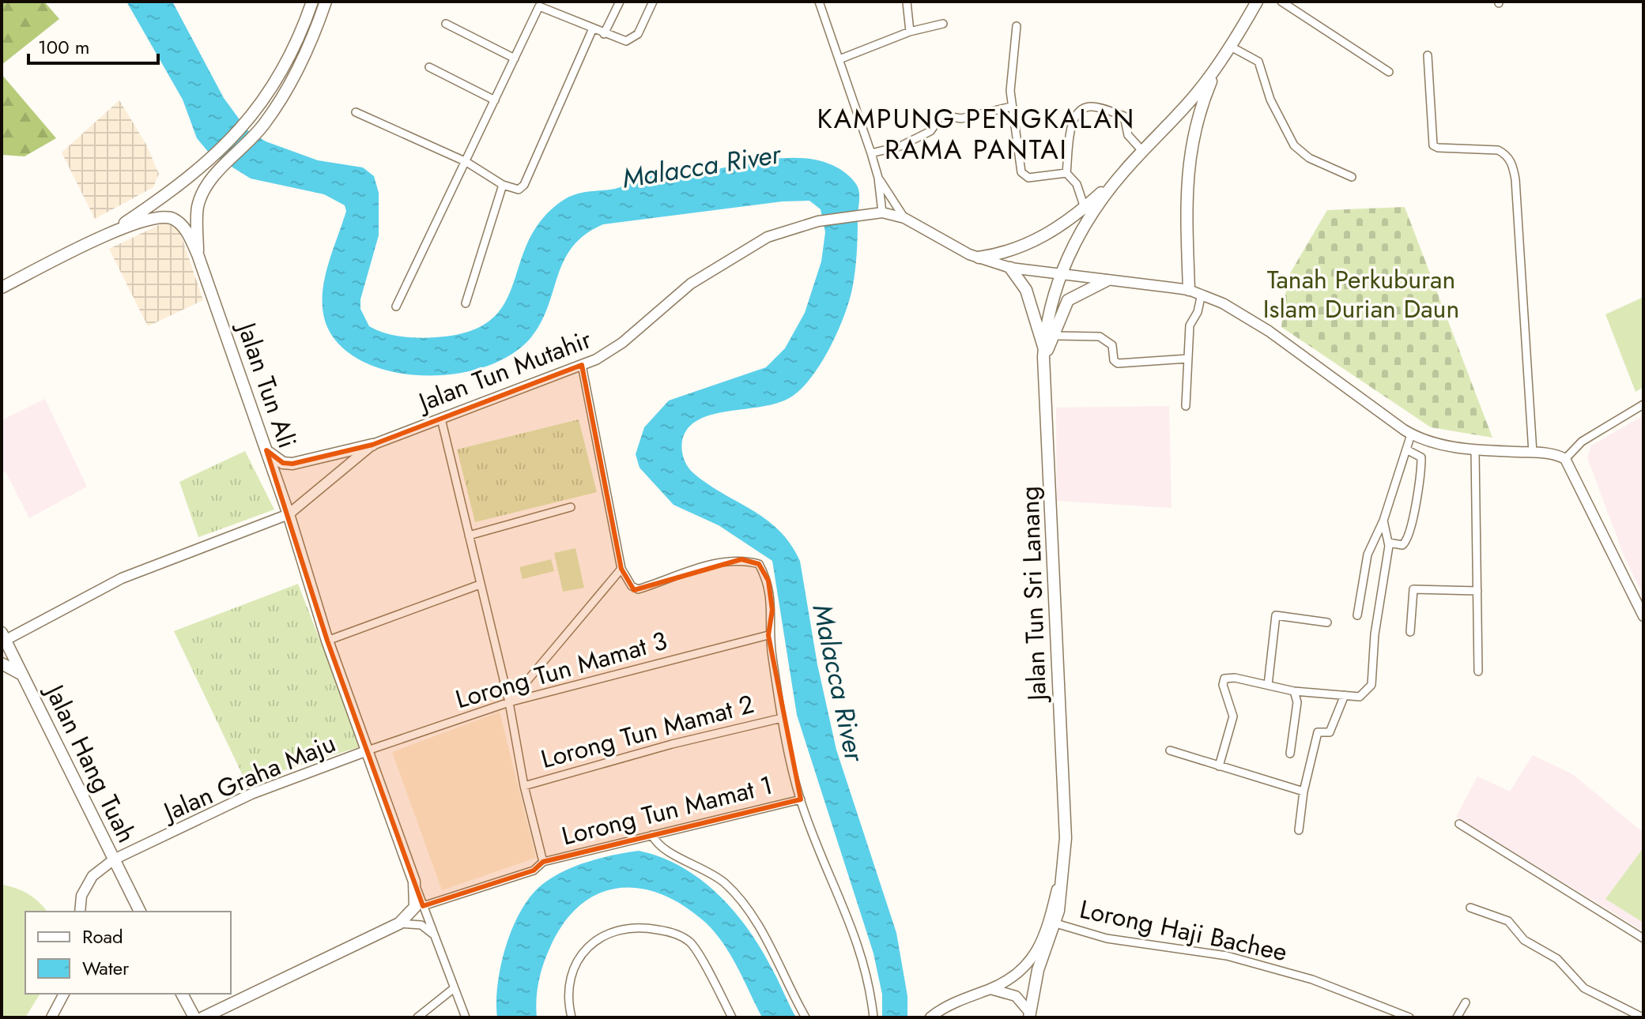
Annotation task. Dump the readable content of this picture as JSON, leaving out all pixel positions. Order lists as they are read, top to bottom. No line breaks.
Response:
{"streets":{"main road":["Jalan Tun Ali","Jalan Tun Sri Lanang","Jalan Hang Tuah"],"street":["Jalan Tun Mutahir","Lorong Tun Mamat 3","Lorong Tun Mamat 2","Jalan Graha Maju","Lorong Tun Mamat 1","Lorong Haji Bachee"]},"crossings":[["Jalan Tun Mutahir","Jalan Tun Ali"],["Jalan Tun Mutahir","Jalan Tun Sri Lanang"],["Jalan Tun Mutahir","Jalan Hang Tuah"],["Jalan Tun Ali","Lorong Tun Mamat 3"],["Jalan Tun Ali","Jalan Graha Maju"],["Jalan Tun Sri Lanang","Lorong Haji Bachee"],["Lorong Tun Mamat 3","Jalan Graha Maju"],["Jalan Hang Tuah","Jalan Graha Maju"]],"districts":["KAMPUNG PENGKALAN RAMA PANTAI"],"water":["Malacca River"],"parks":["Tanah Perkuburan Islam Durian Daun"],"legend":["Road","Water"],"scale_bar":"100 m"}
